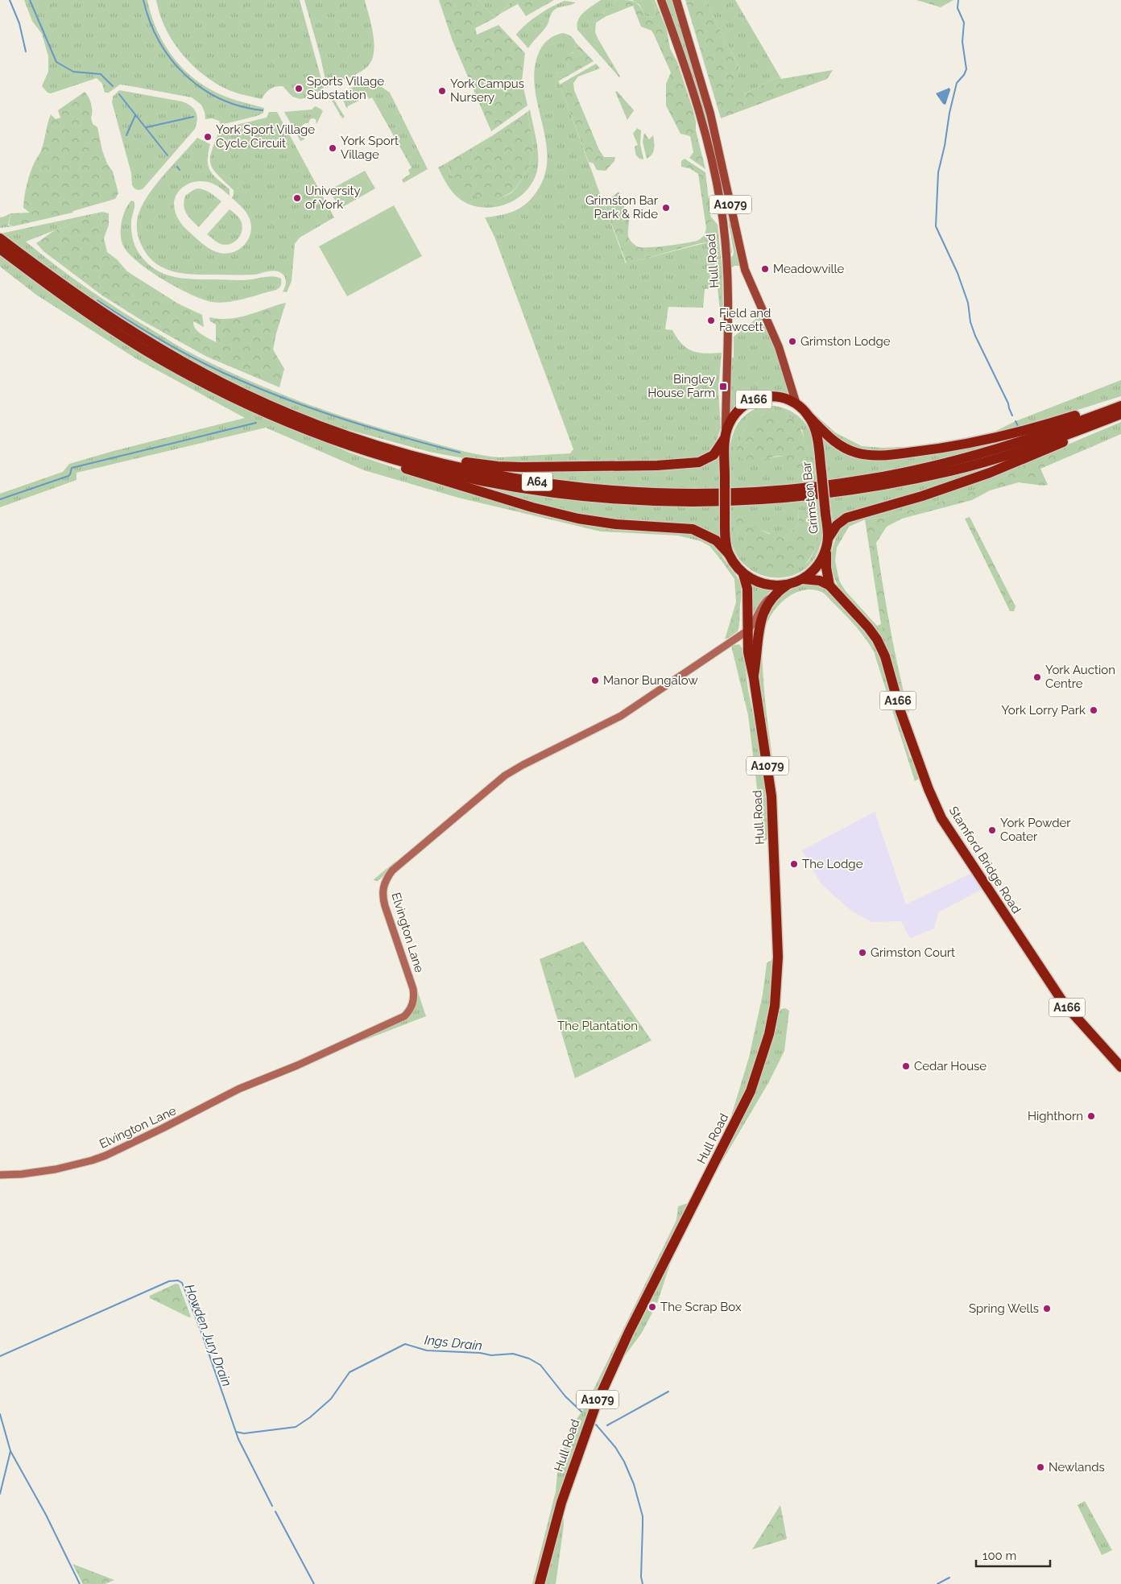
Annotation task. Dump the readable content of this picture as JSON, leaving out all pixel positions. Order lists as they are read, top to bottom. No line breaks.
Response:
{"streets":{"highway":["A1079","Hull Road","A166","A64","Grimston Bar","Stamford Bridge Road"],"main road":["Elvington Lane"]},"crossings":[["Hull Road","Grimston Bar"],["Hull Road","Elvington Lane"],["A166","Grimston Bar"],["A166","Stamford Bridge Road"]],"water":["Howden Jury Drain","Ings Drain"],"parks":["The Plantation"],"places":{"other":["Sports Village Substation","York Campus Nursery","York Sport Village Cycle Circuit","York Sport Village","University of York","Grimston Bar Park & Ride","Meadowville","Field and Fawcett","Grimston Lodge","York Auction Centre","Manor Bungalow","York Lorry Park","York Powder Coater","The Lodge","Grimston Court","Cedar House","Highthorn","The Scrap Box","Spring Wells","Newlands"],"transit":["Bingley House Farm"]},"scale_bar":"100 m"}
